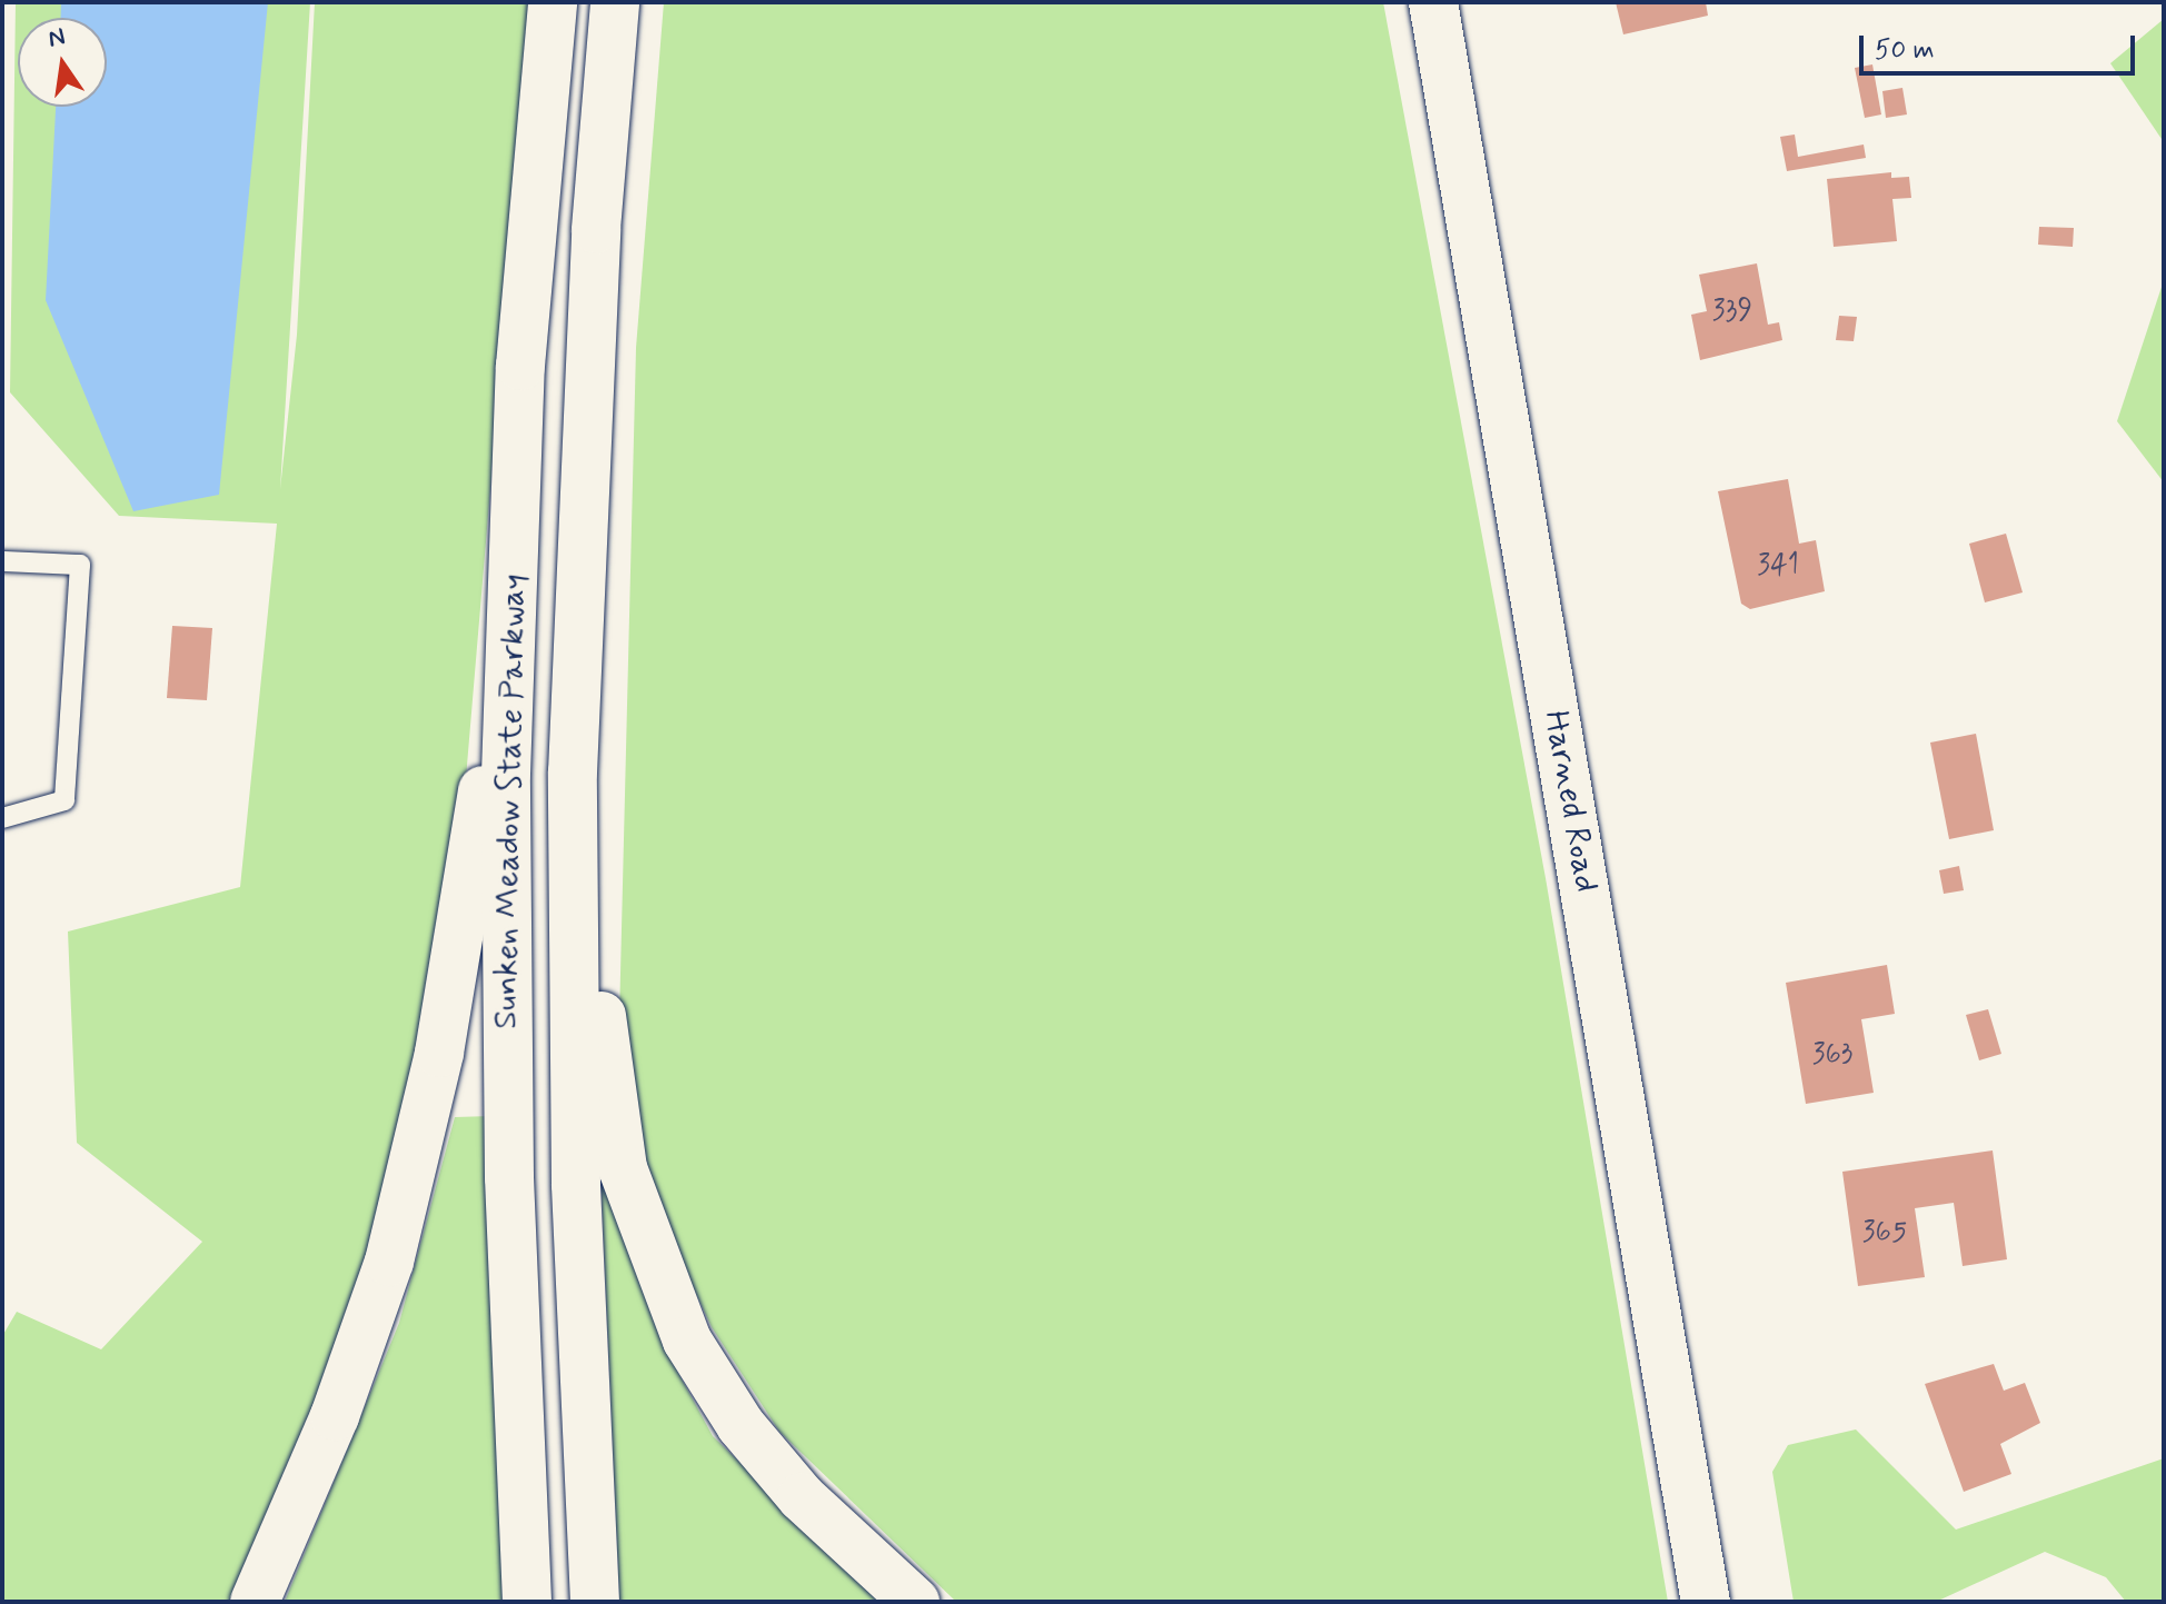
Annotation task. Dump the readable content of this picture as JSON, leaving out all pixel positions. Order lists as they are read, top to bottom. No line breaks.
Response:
{"streets":{"main road":["Sunken Meadow State Parkway","Harned Road"]},"house_numbers":["339","341","363","365"],"scale_bar":"50 m","north":"top"}
